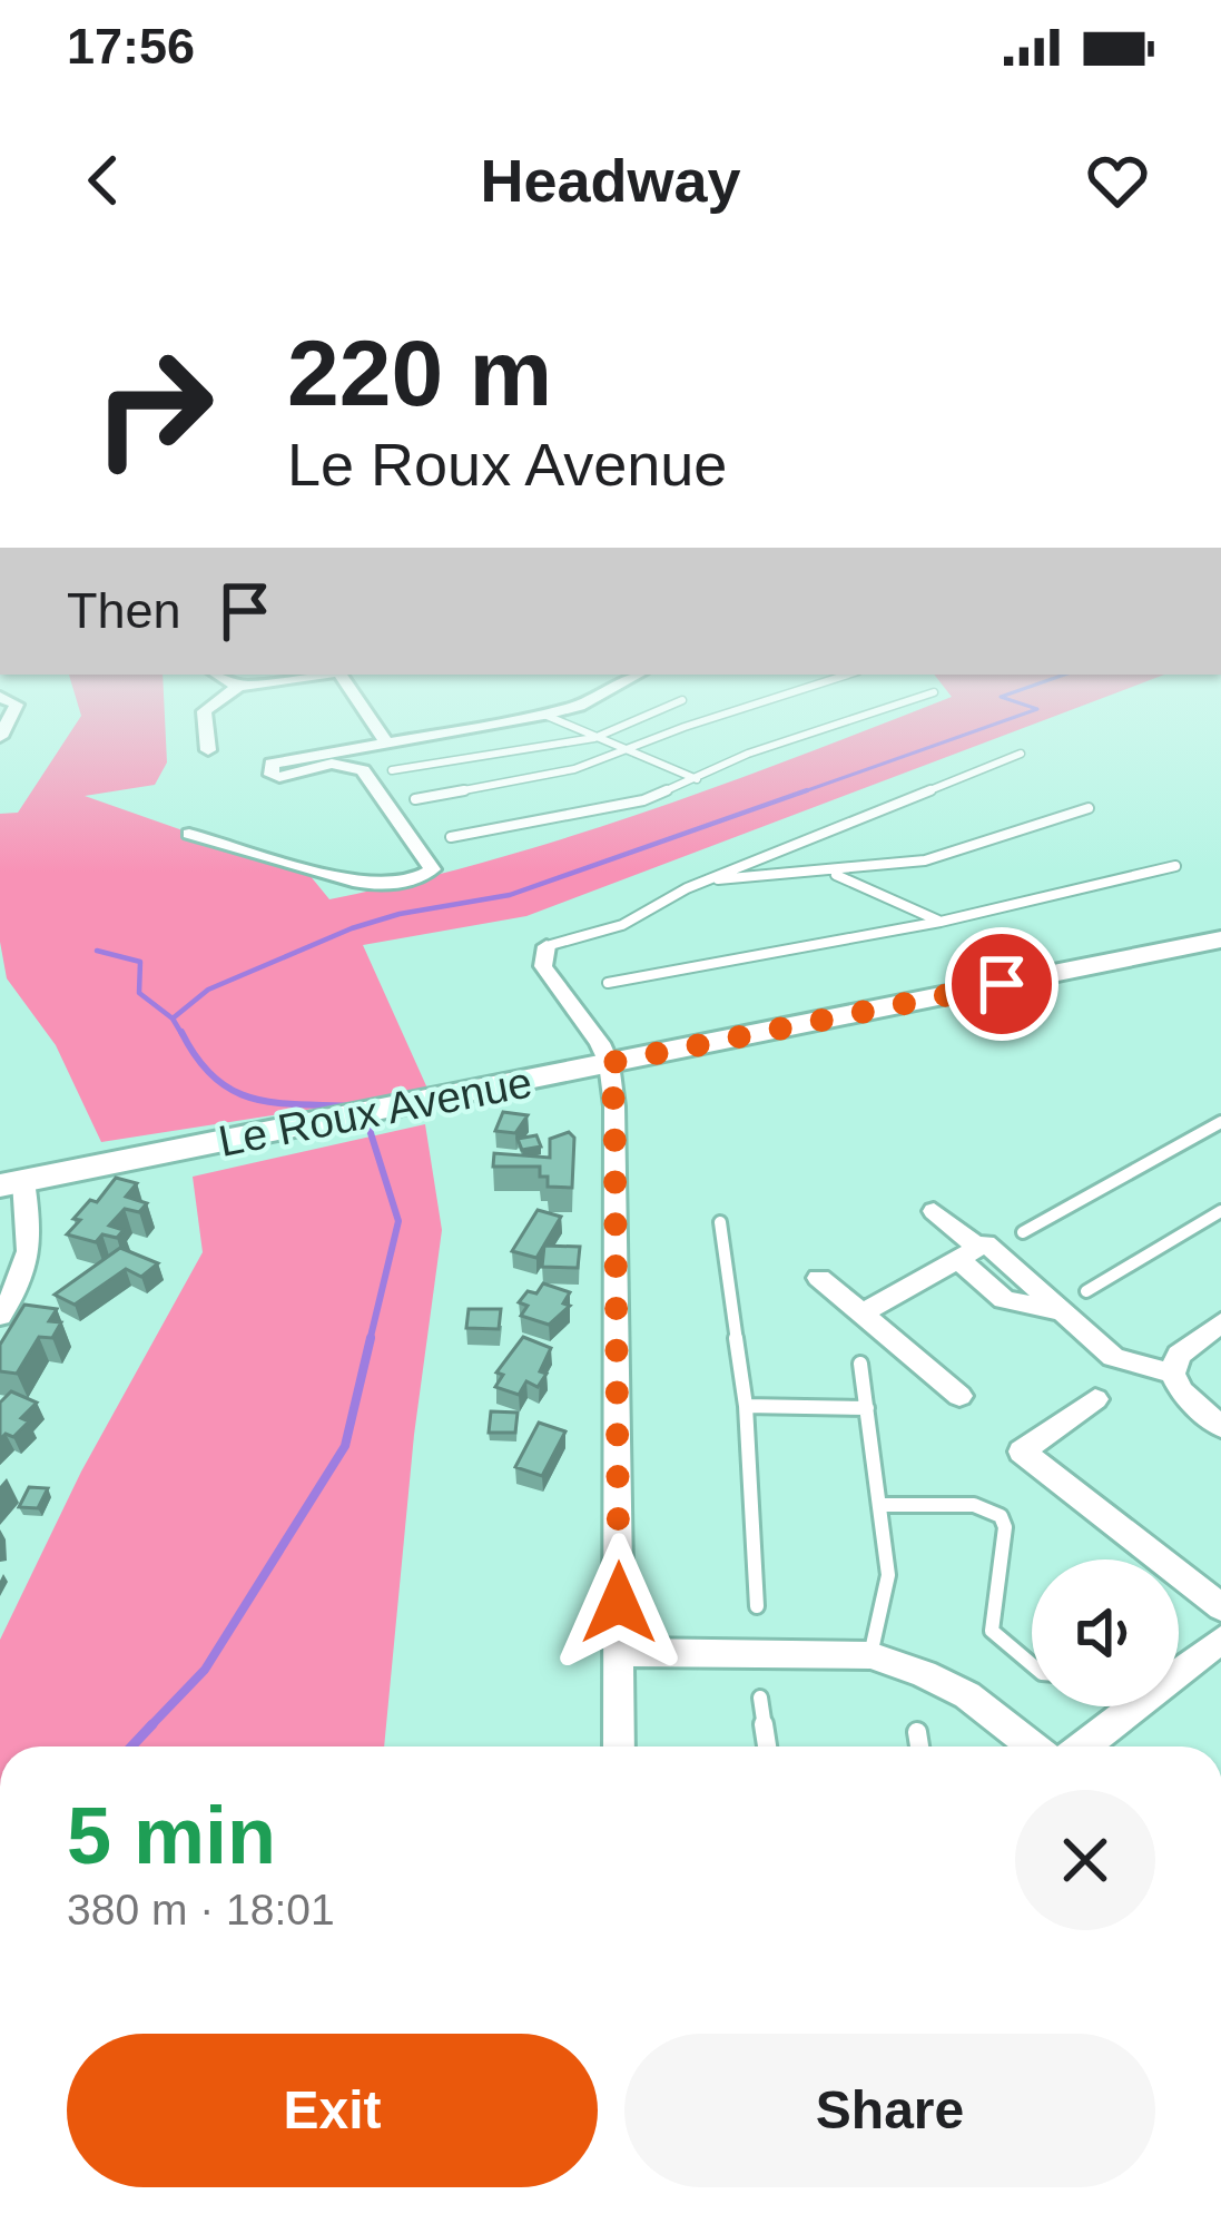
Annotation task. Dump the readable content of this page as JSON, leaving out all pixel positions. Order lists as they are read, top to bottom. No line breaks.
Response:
{"streets":{"main road":["Le Roux Avenue"]},"page":{"status":"17:56","header":"Headway","turn":["220 m","Le Roux Avenue"],"then":"Then","heading":["5 min","380 m · 18:01"],"buttons":["Exit","Share"]}}
